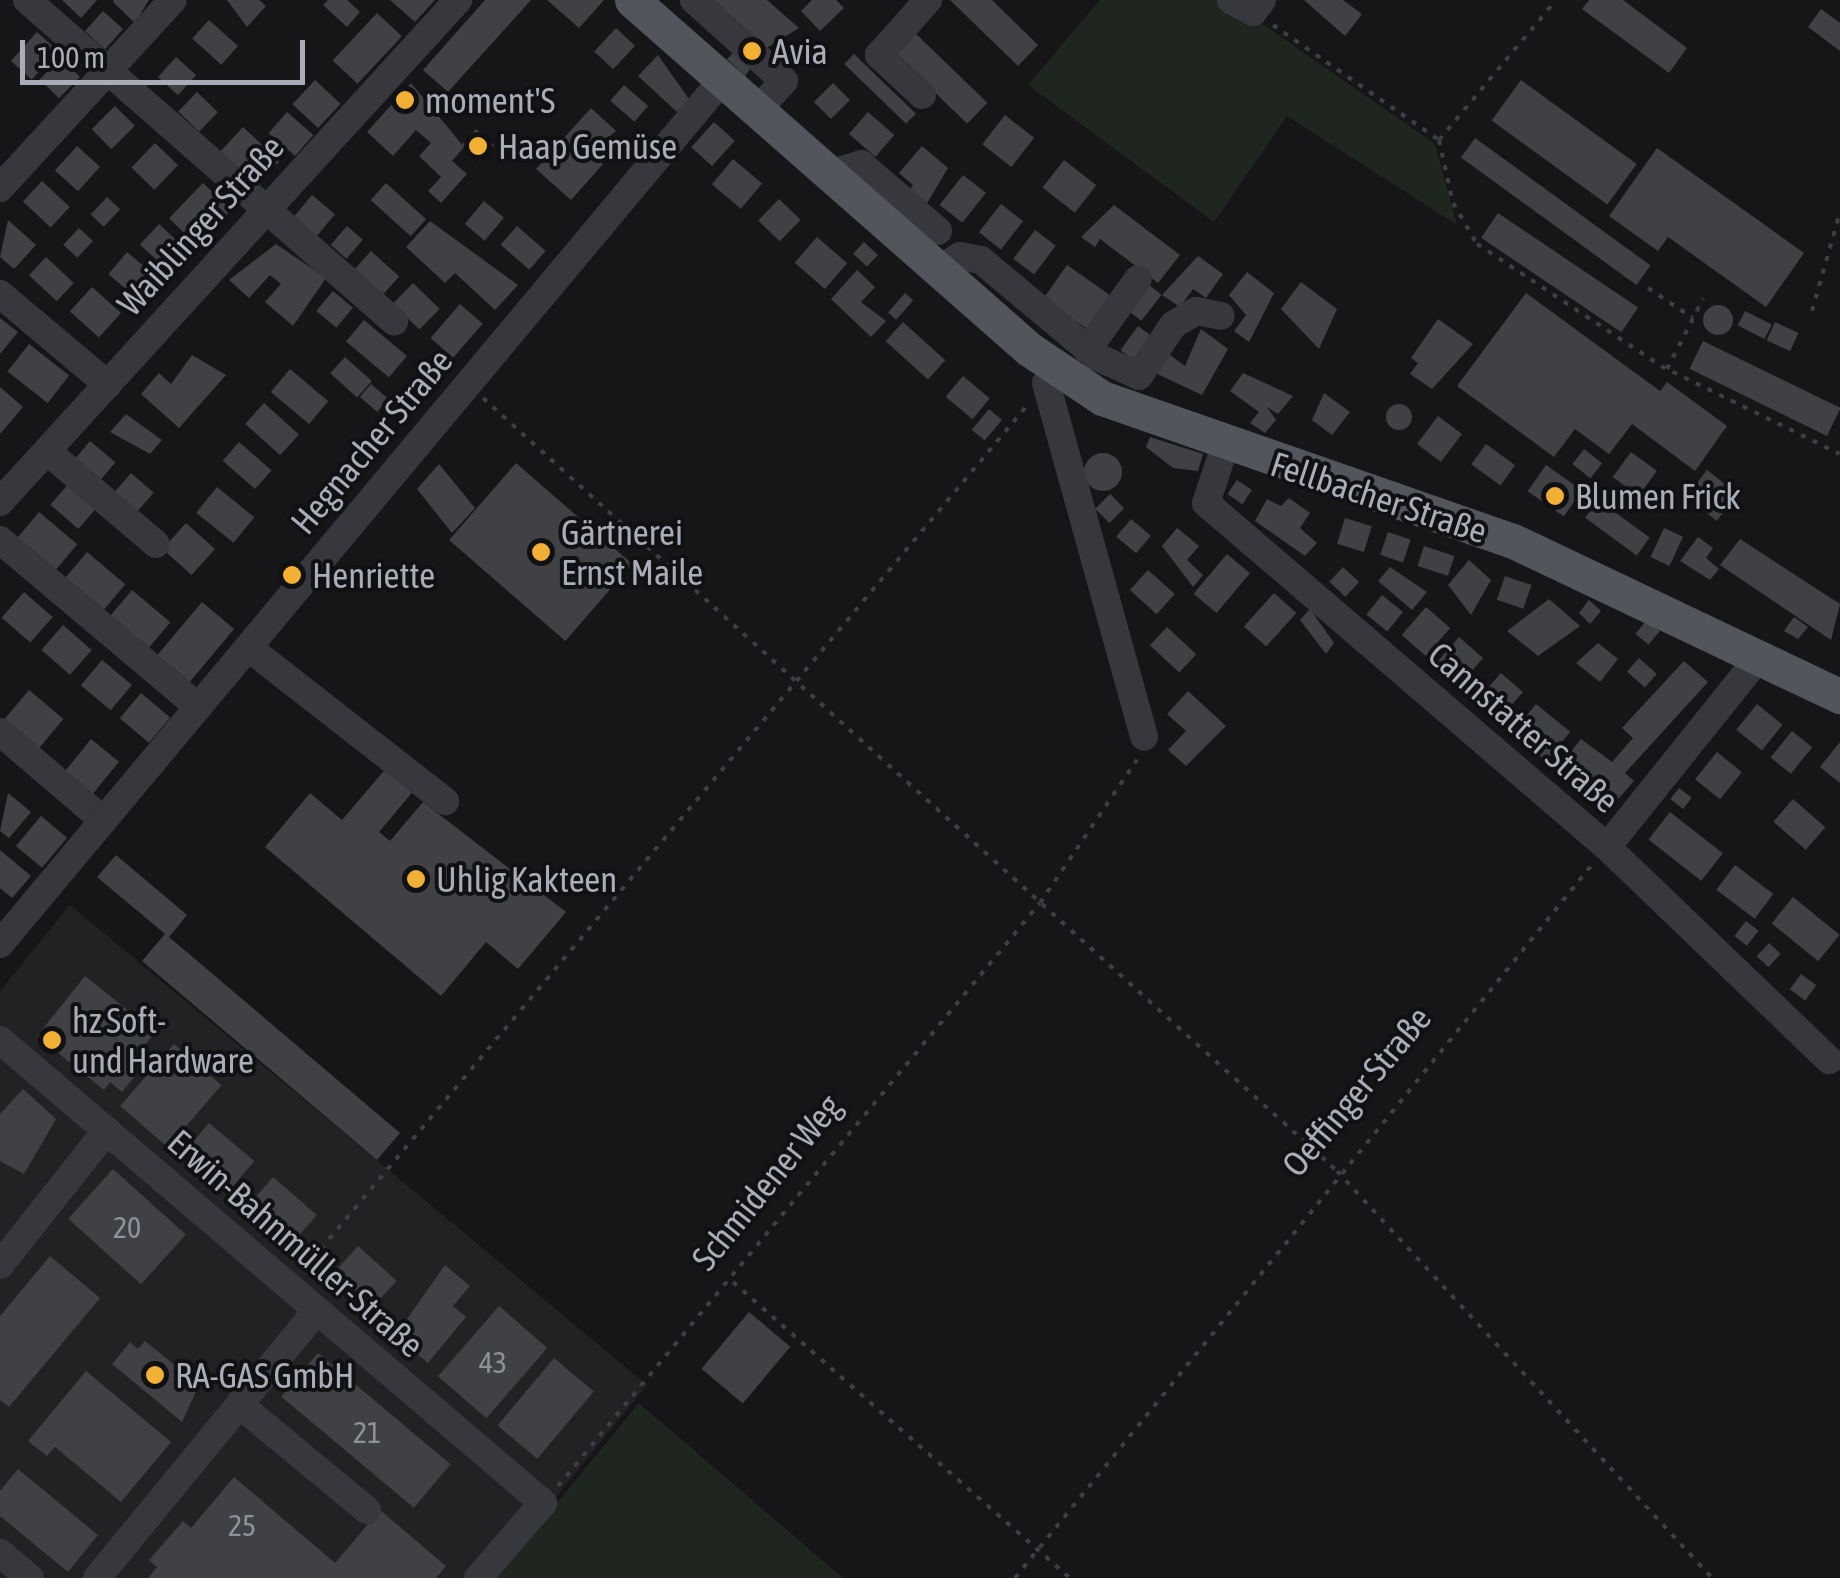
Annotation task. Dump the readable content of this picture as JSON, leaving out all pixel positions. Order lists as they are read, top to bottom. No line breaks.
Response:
{"streets":{"main road":["Fellbacher Straße"],"street":["Waiblinger Straße","Hegnacher Straße","Cannstatter Straße","Erwin-Bahnmüller-Straße"],"path":["Oeffinger Straße","Schmidener Weg"]},"crossings":[["Hegnacher Straße","Fellbacher Straße"],["Fellbacher Straße","Cannstatter Straße"],["Cannstatter Straße","Oeffinger Straße"],["Schmidener Weg","Erwin-Bahnmüller-Straße"]],"places":["Avia","moment'S","Haap Gemüse","Blumen Frick","Gärtnerei Ernst Maile","Henriette","Uhlig Kakteen","hz Soft- und Hardware","RA-GAS GmbH"],"house_numbers":["20","43","21","25"],"scale_bar":"100 m"}
